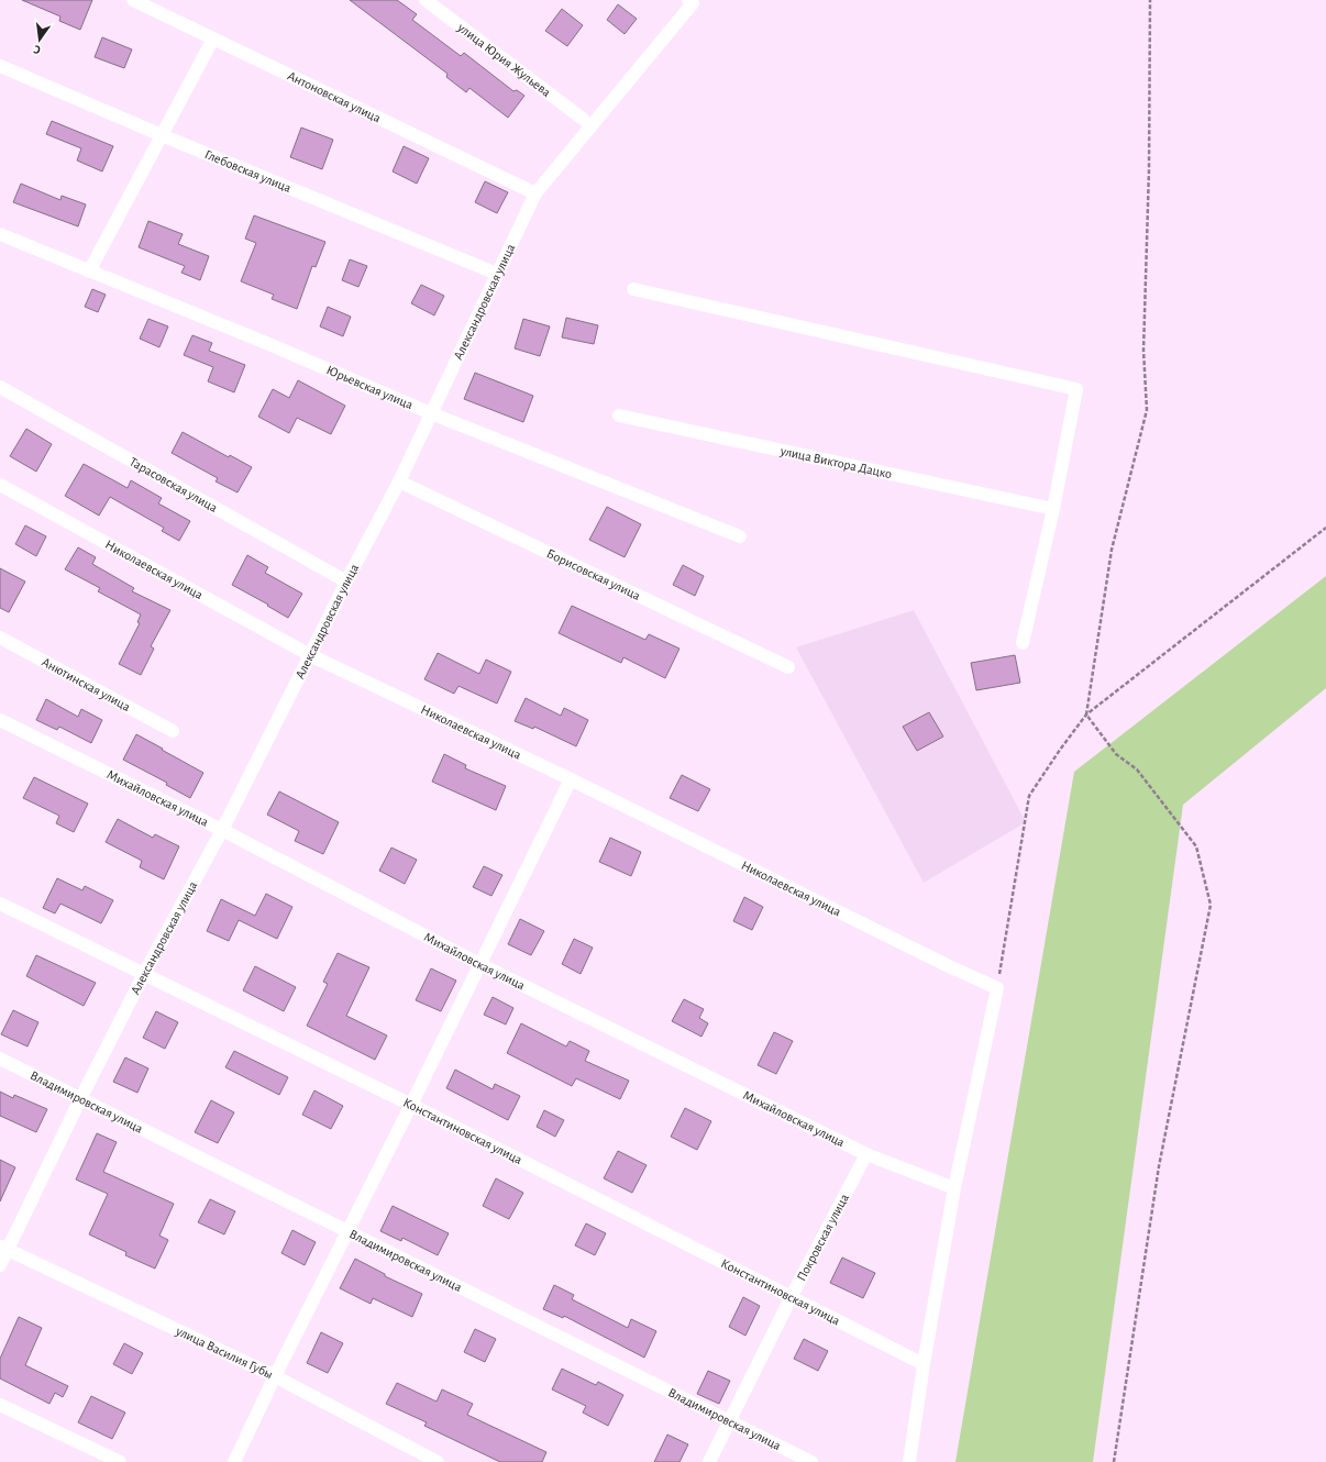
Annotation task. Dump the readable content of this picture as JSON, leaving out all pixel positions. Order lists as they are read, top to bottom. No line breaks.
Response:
{"streets":{"street":["улица Юрия Жульева","Антоновская улица","Глебовская улица","Александровская улица","Юрьевская улица","улица Виктора Дацко","Тарасовская улица","Николаевская улица","Борисовская улица","Анютинская улица","Михайловская улица","Владимировская улица","Константиновская улица","Покровская улица","улица Василия Губы"]},"crossings":[["Антоновская улица","Александровская улица"],["Глебовская улица","Александровская улица"],["Александровская улица","Юрьевская улица"],["Александровская улица","Тарасовская улица"],["Александровская улица","Николаевская улица"],["Александровская улица","Борисовская улица"],["Александровская улица","Михайловская улица"],["Александровская улица","Владимировская улица"],["Александровская улица","Константиновская улица"],["Александровская улица","улица Василия Губы"],["Михайловская улица","Покровская улица"],["Владимировская улица","Покровская улица"],["Константиновская улица","Покровская улица"]],"north":"bottom"}
